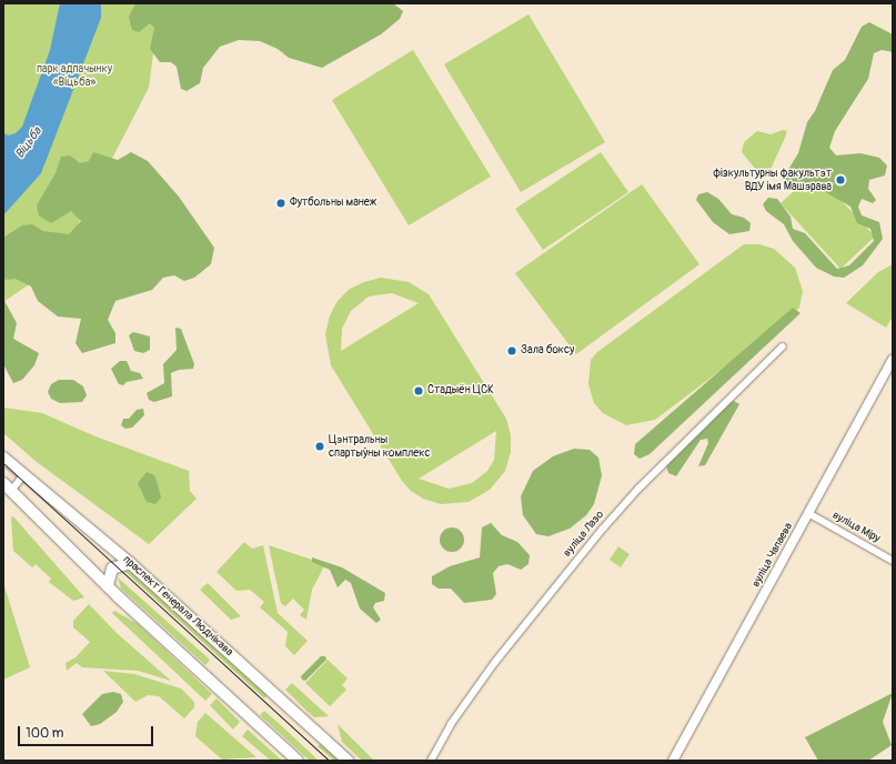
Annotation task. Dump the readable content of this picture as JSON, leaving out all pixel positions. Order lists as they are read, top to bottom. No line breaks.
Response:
{"streets":{"main road":["праспект Генерала Люднікава"],"street":["вуліца Міру","вуліца Лазо","вуліца Чапаева"]},"crossings":[["вуліца Міру","вуліца Чапаева"]],"water":["Віцьба"],"parks":["парк адпачынку «Віцьба»"],"places":["фізкультурны факультэт ВДУ імя Машэрава","Футбольны манеж","Зала боксу","Стадыён ЦСК","Цэнтральны спартыўны комплекс"],"scale_bar":"100 m"}
